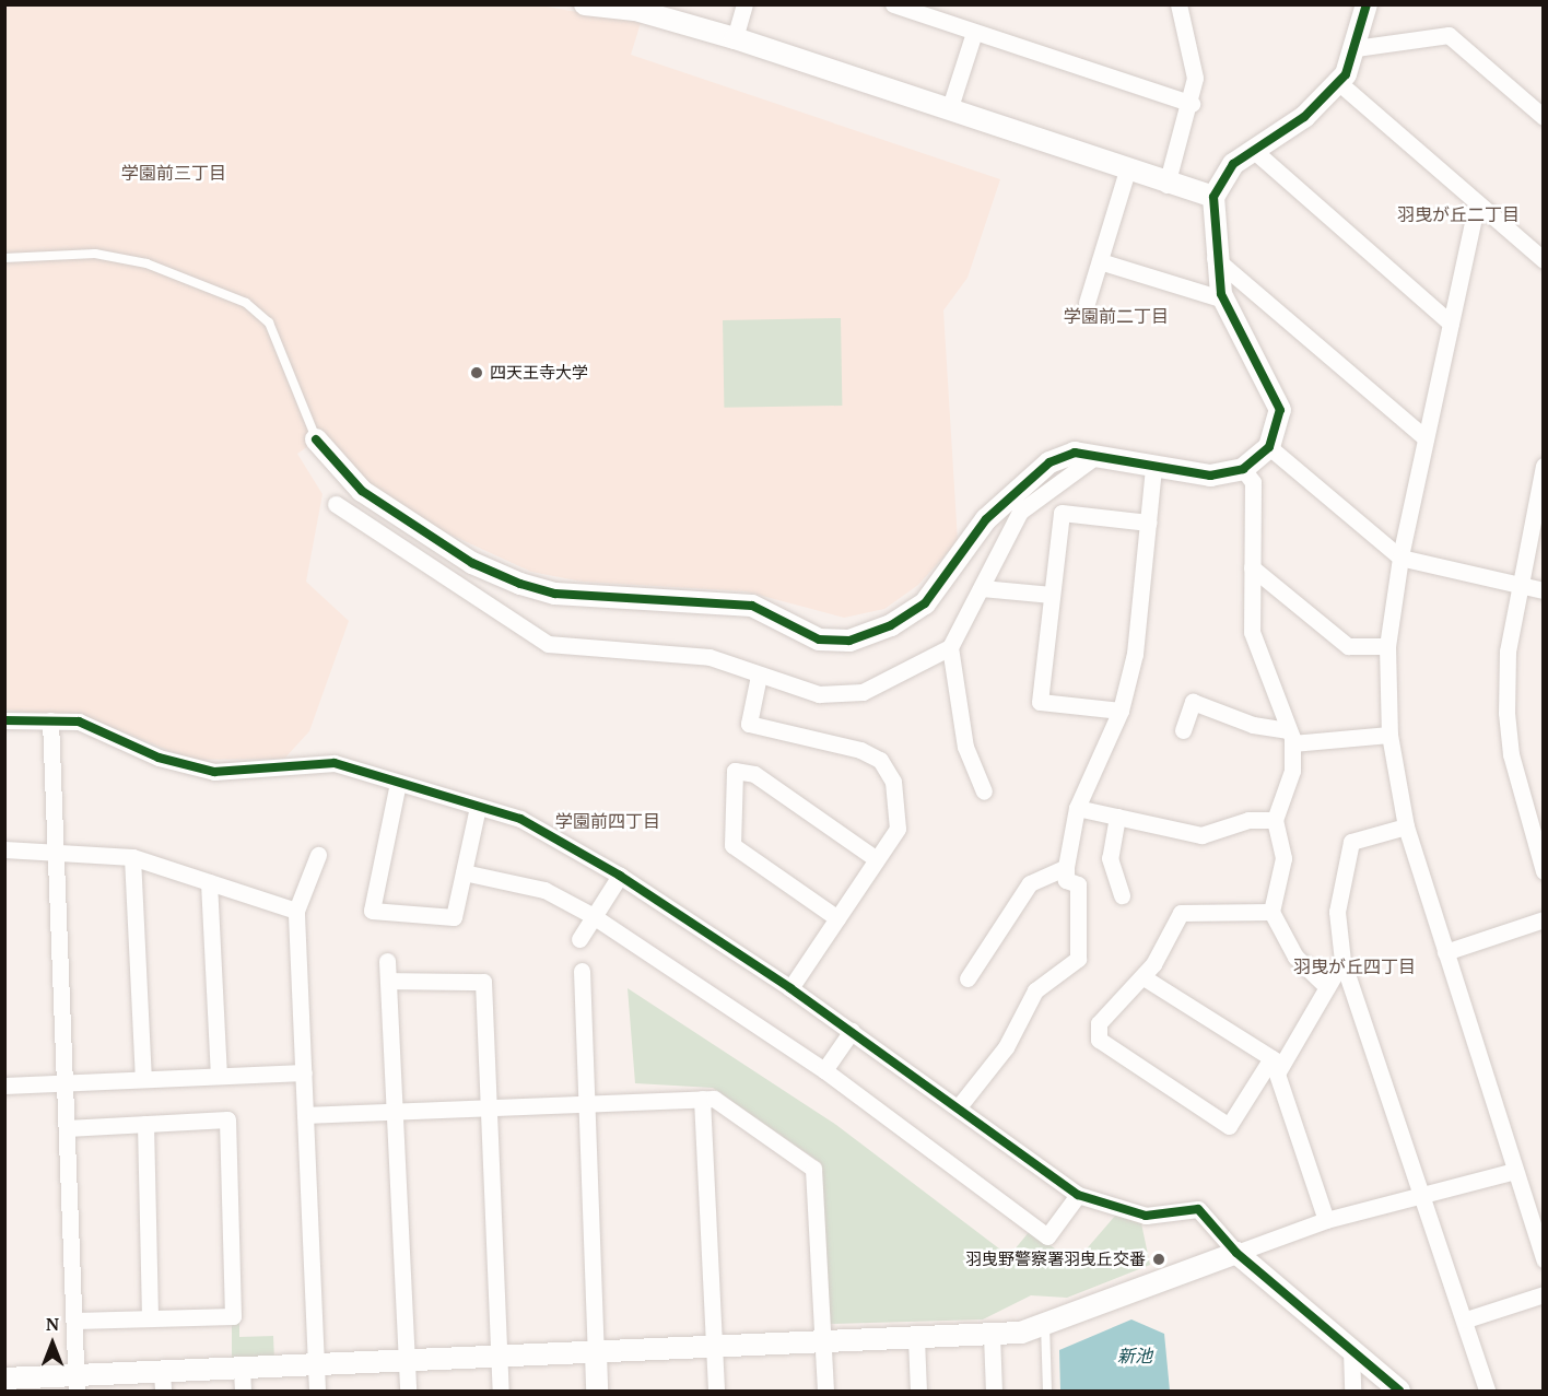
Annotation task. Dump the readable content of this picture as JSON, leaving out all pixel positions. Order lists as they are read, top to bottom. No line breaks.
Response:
{"districts":["学園前三丁目","羽曳が丘二丁目","学園前二丁目","学園前四丁目","羽曳が丘四丁目"],"water":["新池"],"places":["四天王寺大学","羽曳野警察署羽曳丘交番"],"north":"top"}
